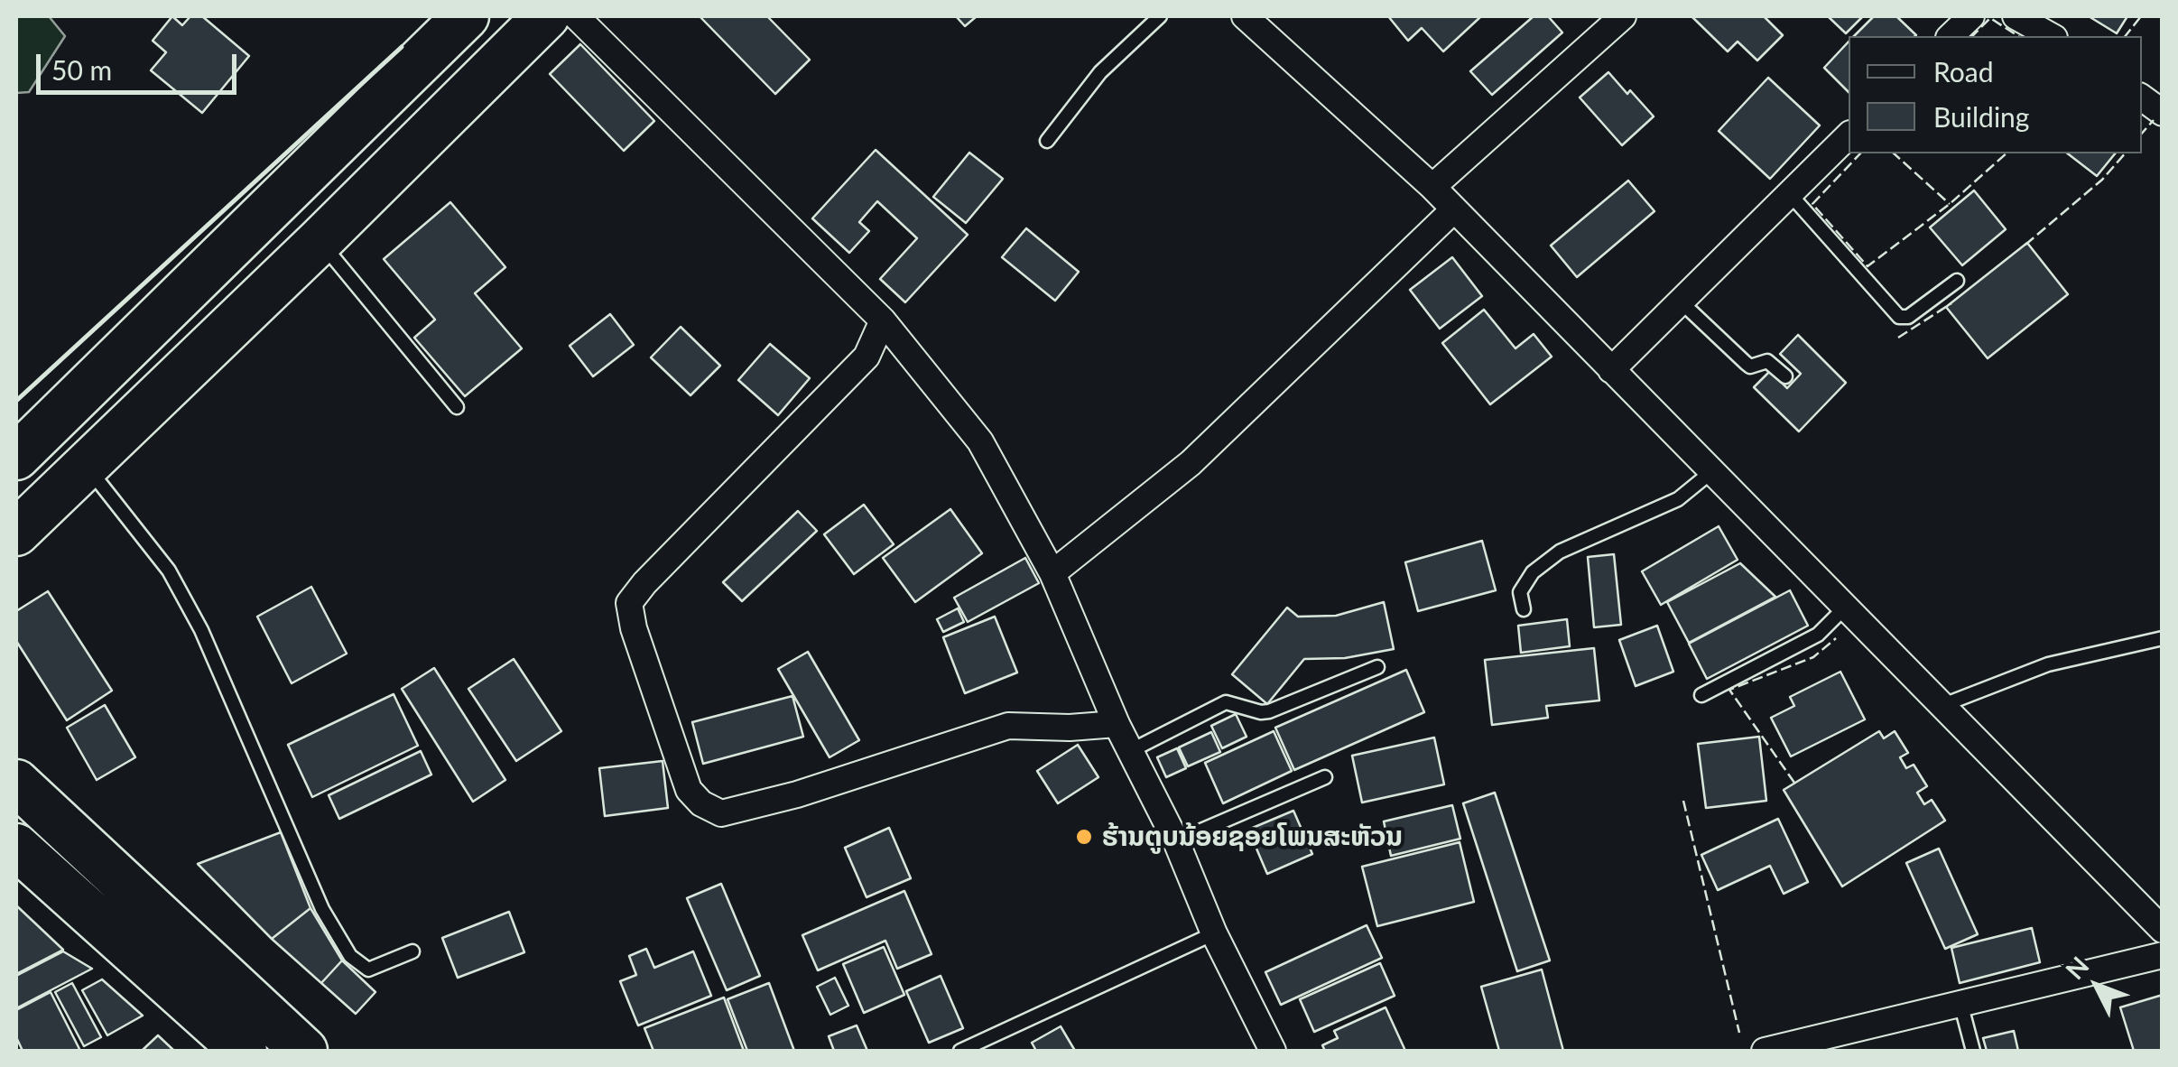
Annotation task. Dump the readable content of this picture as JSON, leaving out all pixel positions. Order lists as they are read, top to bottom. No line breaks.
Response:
{"places":["ຮ້ານຕູບນ້ອຍຊອຍໂພນສະຫັວນ"],"legend":["Road","Building"],"scale_bar":"50 m","north":"top left"}
